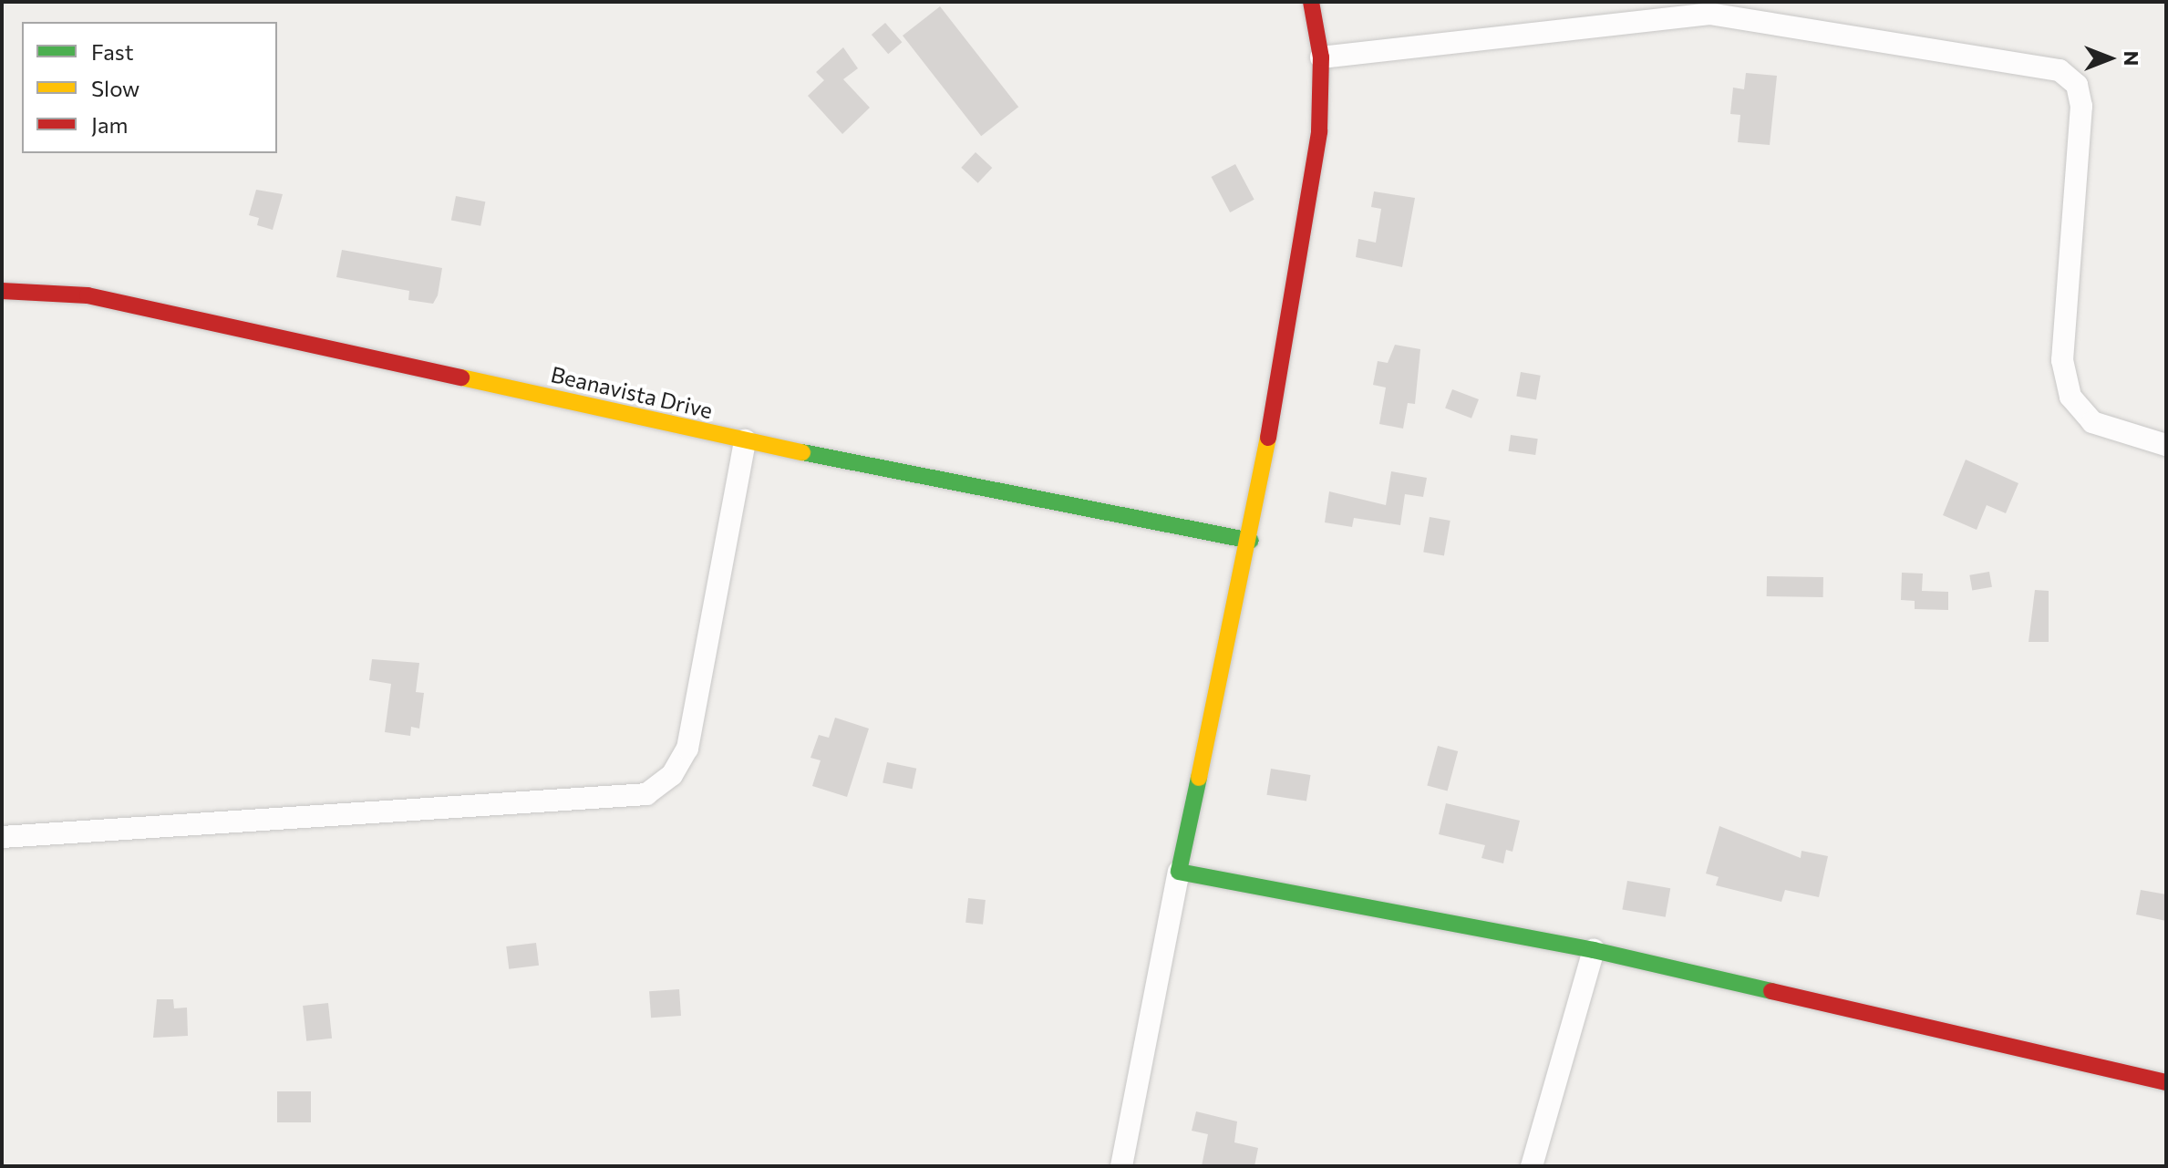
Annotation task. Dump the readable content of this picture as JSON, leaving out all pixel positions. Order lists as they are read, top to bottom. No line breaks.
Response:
{"streets":{"street":["Beanavista Drive"]},"legend":["Fast","Slow","Jam"],"north":"right"}
